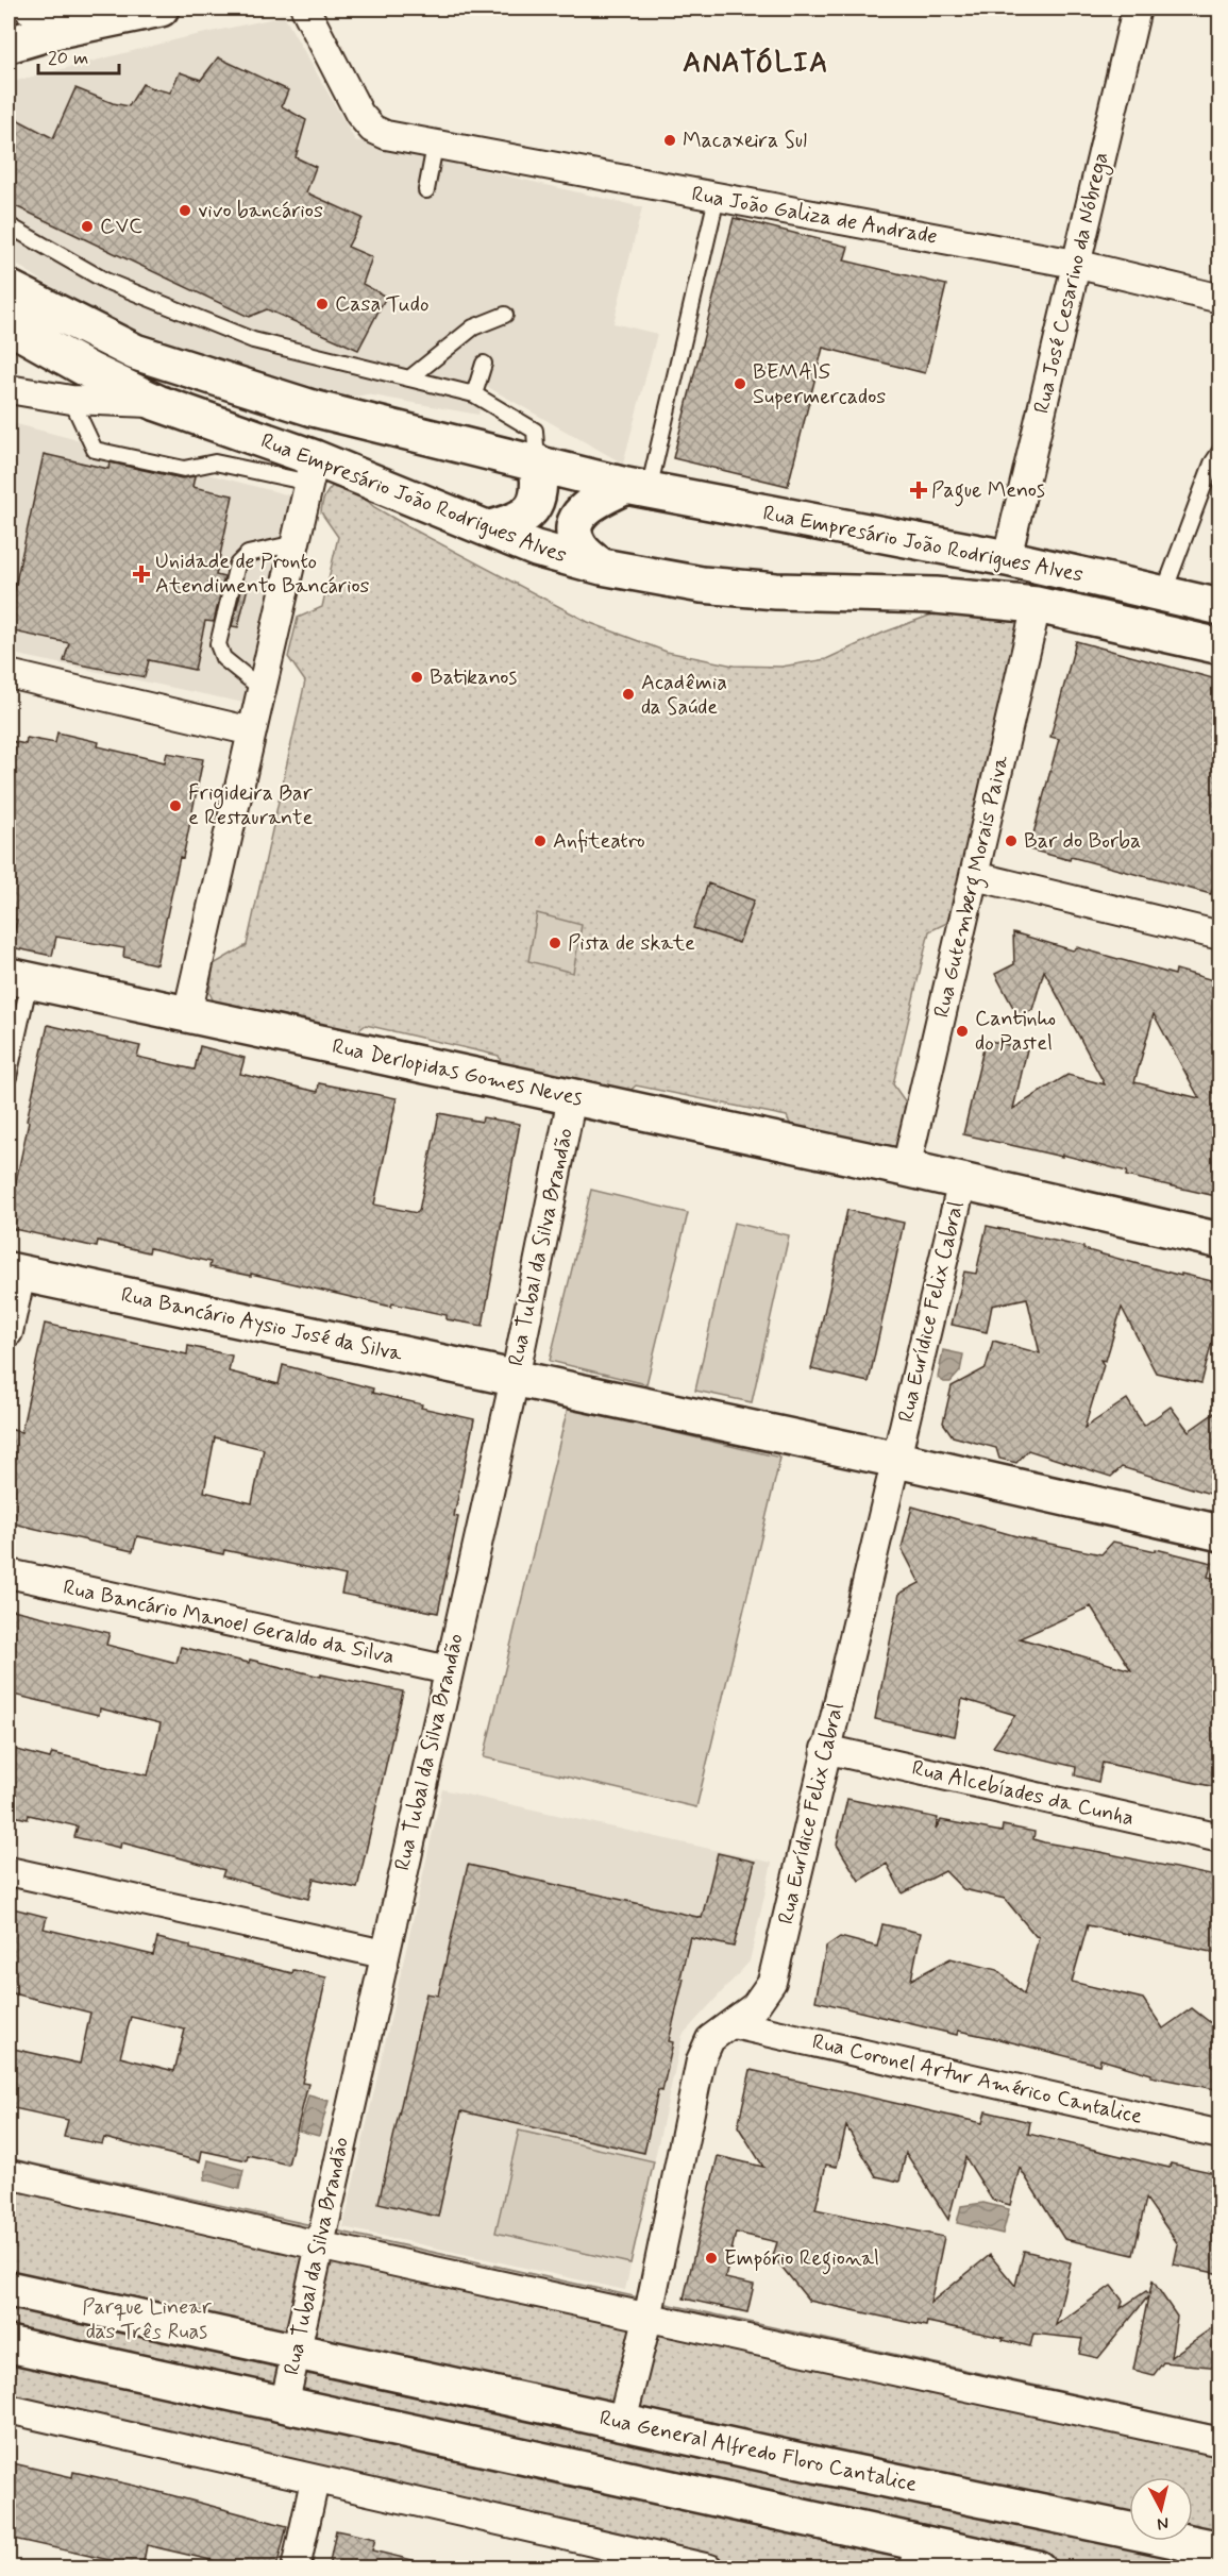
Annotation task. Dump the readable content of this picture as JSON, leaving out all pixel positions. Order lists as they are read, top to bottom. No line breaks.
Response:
{"streets":{"main road":["Rua Empresário João Rodrigues Alves","Rua Derlopidas Gomes Neves","Rua Bancário Aysio José da Silva","Rua General Alfredo Floro Cantalice"],"street":["Rua João Galiza de Andrade","Rua José Cesarino da Nóbrega","Rua Gutemberg Morais Paiva","Rua Tubal da Silva Brandão","Rua Eurídice Felix Cabral","Rua Bancário Manoel Geraldo da Silva","Rua Alcebíades da Cunha","Rua Coronel Artur Américo Cantalice"]},"crossings":[["Rua João Galiza de Andrade","Rua José Cesarino da Nóbrega"],["Rua José Cesarino da Nóbrega","Rua Empresário João Rodrigues Alves"],["Rua Empresário João Rodrigues Alves","Rua Gutemberg Morais Paiva"],["Rua Gutemberg Morais Paiva","Rua Derlopidas Gomes Neves"],["Rua Derlopidas Gomes Neves","Rua Tubal da Silva Brandão"],["Rua Derlopidas Gomes Neves","Rua Eurídice Felix Cabral"],["Rua Tubal da Silva Brandão","Rua Bancário Aysio José da Silva"],["Rua Tubal da Silva Brandão","Rua Bancário Manoel Geraldo da Silva"],["Rua Tubal da Silva Brandão","Rua General Alfredo Floro Cantalice"],["Rua Eurídice Felix Cabral","Rua Bancário Aysio José da Silva"],["Rua Eurídice Felix Cabral","Rua Alcebíades da Cunha"],["Rua Eurídice Felix Cabral","Rua Coronel Artur Américo Cantalice"],["Rua Eurídice Felix Cabral","Rua General Alfredo Floro Cantalice"]],"districts":["ANATÓLIA"],"parks":["Parque Linear das Três Ruas"],"places":{"other":["Macaxeira Sul","vivo bancários","CVC","Casa Tudo","BEMAIS Supermercados","Batikanos","Acadêmia da Saúde","Frigideira Bar e Restaurante","Anfiteatro","Bar do Borba","Pista de skate","Cantinho do Pastel","Empório Regional"],"health":["Pague Menos","Unidade de Pronto Atendimento Bancários"]},"scale_bar":"20 m","north":"bottom"}
